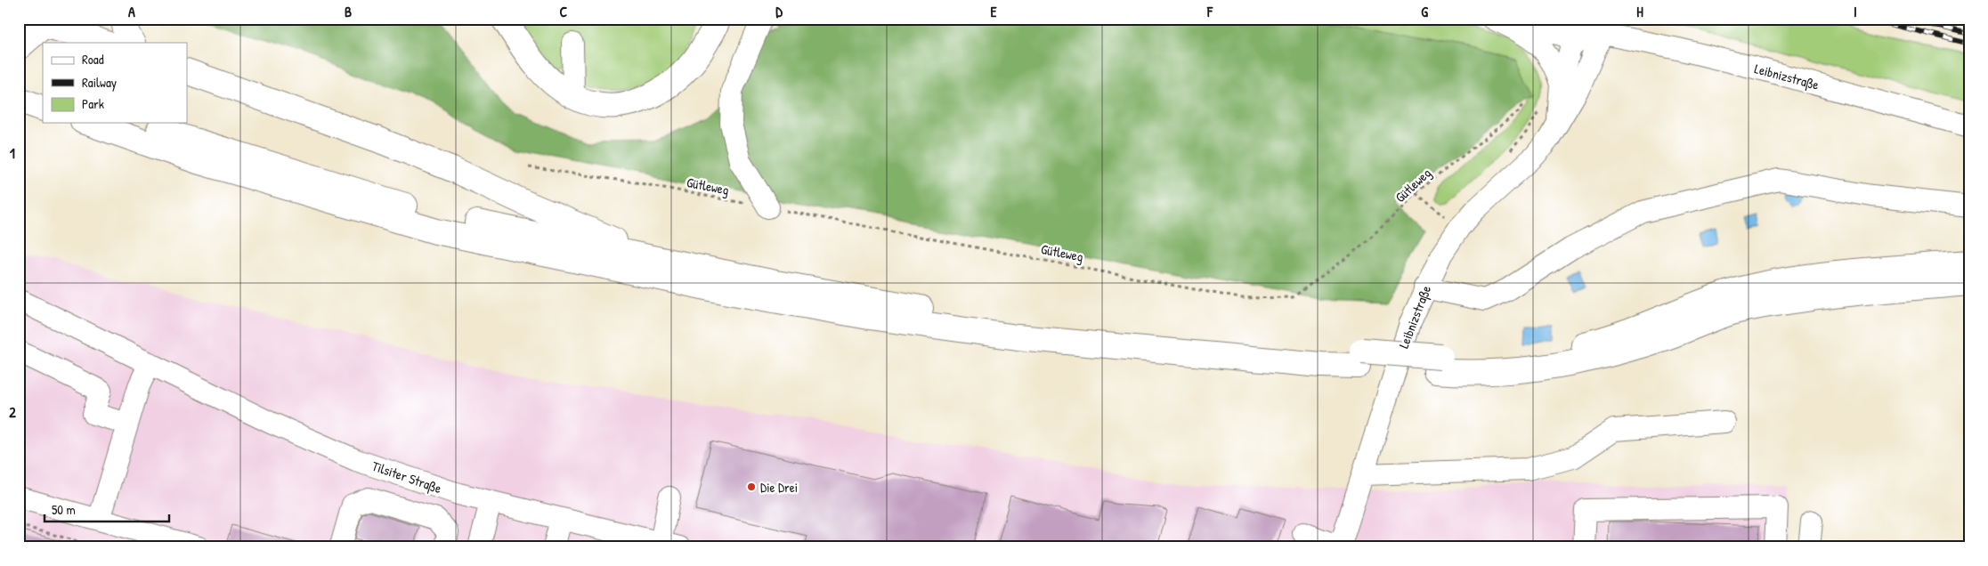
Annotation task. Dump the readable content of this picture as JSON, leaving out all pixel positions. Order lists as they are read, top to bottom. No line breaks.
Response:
{"streets":{"street":["Leibnizstraße","Tilsiter Straße"],"path":["Gütleweg"]},"places":["Die Drei"],"legend":["Road","Railway","Park"],"scale_bar":"50 m","grid":{"columns":["A","B","C","D","E","F","G","H","I"],"rows":["1","2"]}}
